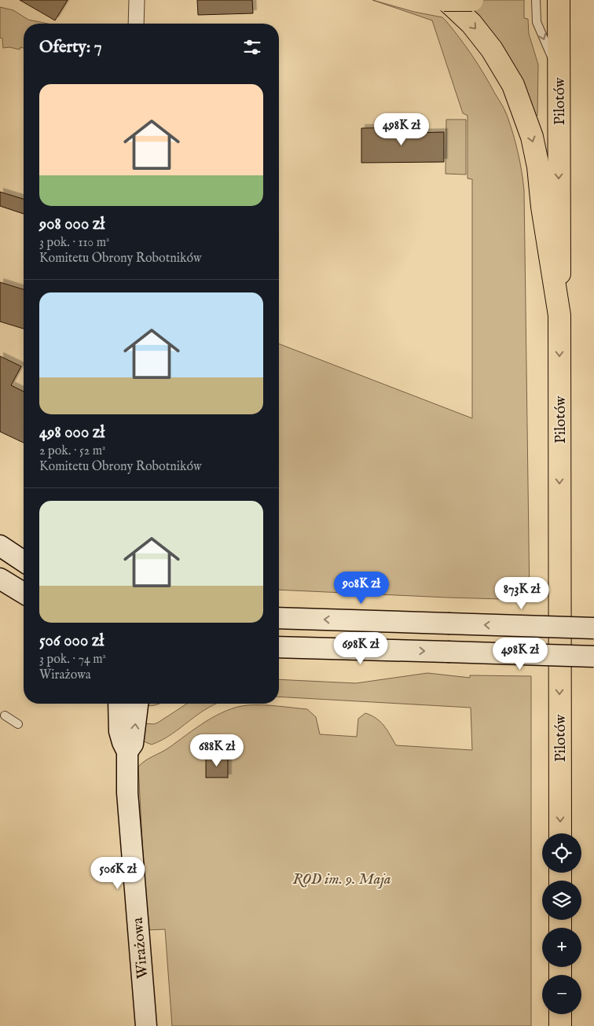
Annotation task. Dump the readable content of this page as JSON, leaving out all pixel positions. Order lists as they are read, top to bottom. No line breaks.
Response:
{"streets":{"main road":["Pilotów"],"street":["Wirażowa"]},"parks":["ROD im. 9. Maja"],"page":{"heading":"Oferty: 7","list":[{"name":"908 000 zł","note":"3 pok. · 110 m² · Komitetu Obrony Robotników"},{"name":"498 000 zł","note":"2 pok. · 52 m² · Komitetu Obrony Robotników"},{"name":"506 000 zł","note":"3 pok. · 74 m² · Wirażowa"}],"price":["498K zł","908K zł","873K zł","698K zł","498K zł","688K zł","506K zł"],"map_buttons":["+","−"]}}
